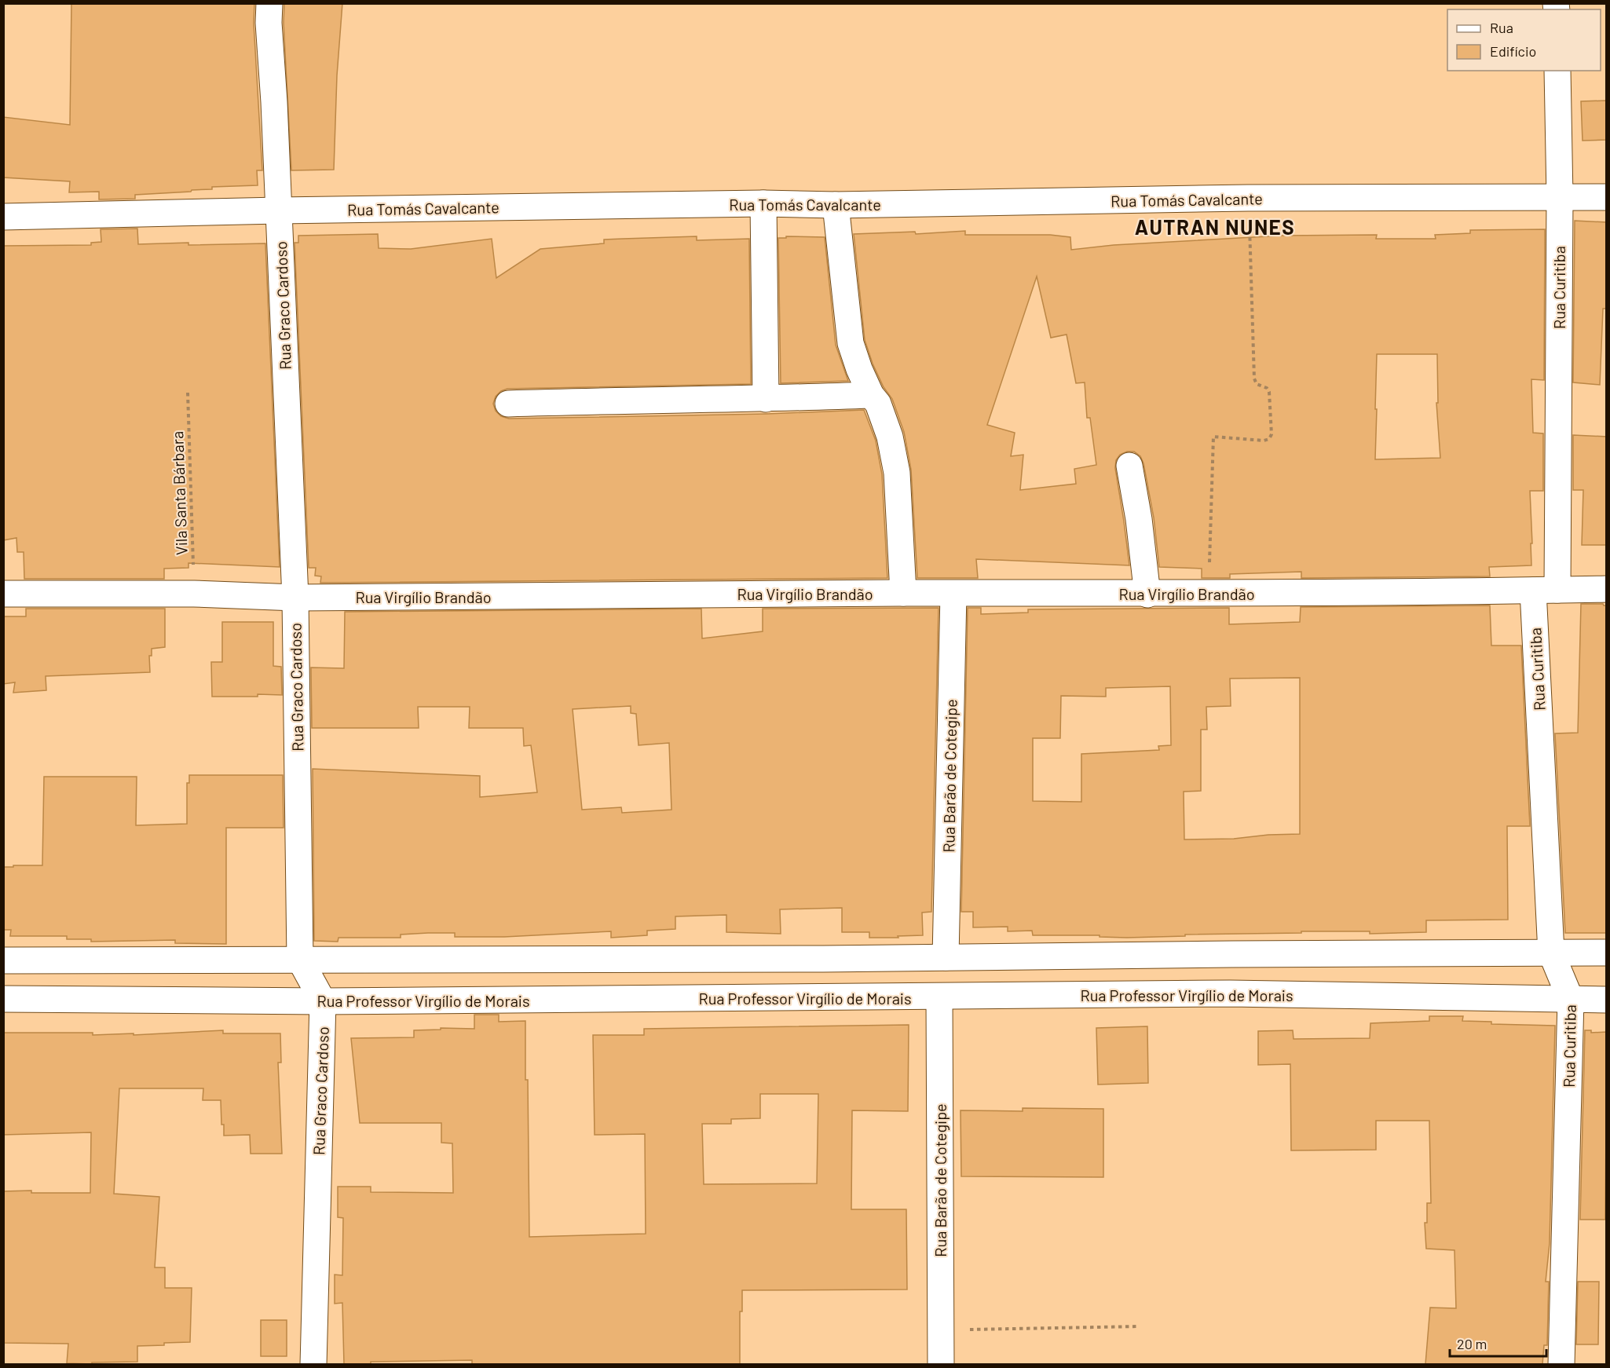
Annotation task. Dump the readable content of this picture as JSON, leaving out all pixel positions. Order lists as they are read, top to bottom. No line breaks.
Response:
{"streets":{"street":["Rua Tomás Cavalcante","Rua Curitiba","Rua Graco Cardoso","Rua Virgílio Brandão","Rua Barão de Cotegipe","Rua Professor Virgílio de Morais"],"path":["Vila Santa Bárbara"]},"crossings":[["Rua Tomás Cavalcante","Rua Curitiba"],["Rua Tomás Cavalcante","Rua Graco Cardoso"],["Rua Curitiba","Rua Virgílio Brandão"],["Rua Curitiba","Rua Professor Virgílio de Morais"],["Rua Graco Cardoso","Rua Virgílio Brandão"],["Rua Graco Cardoso","Rua Professor Virgílio de Morais"],["Vila Santa Bárbara","Rua Virgílio Brandão"],["Rua Virgílio Brandão","Rua Barão de Cotegipe"],["Rua Barão de Cotegipe","Rua Professor Virgílio de Morais"]],"districts":["AUTRAN NUNES"],"legend":["Rua","Edifício"],"scale_bar":"20 m"}
